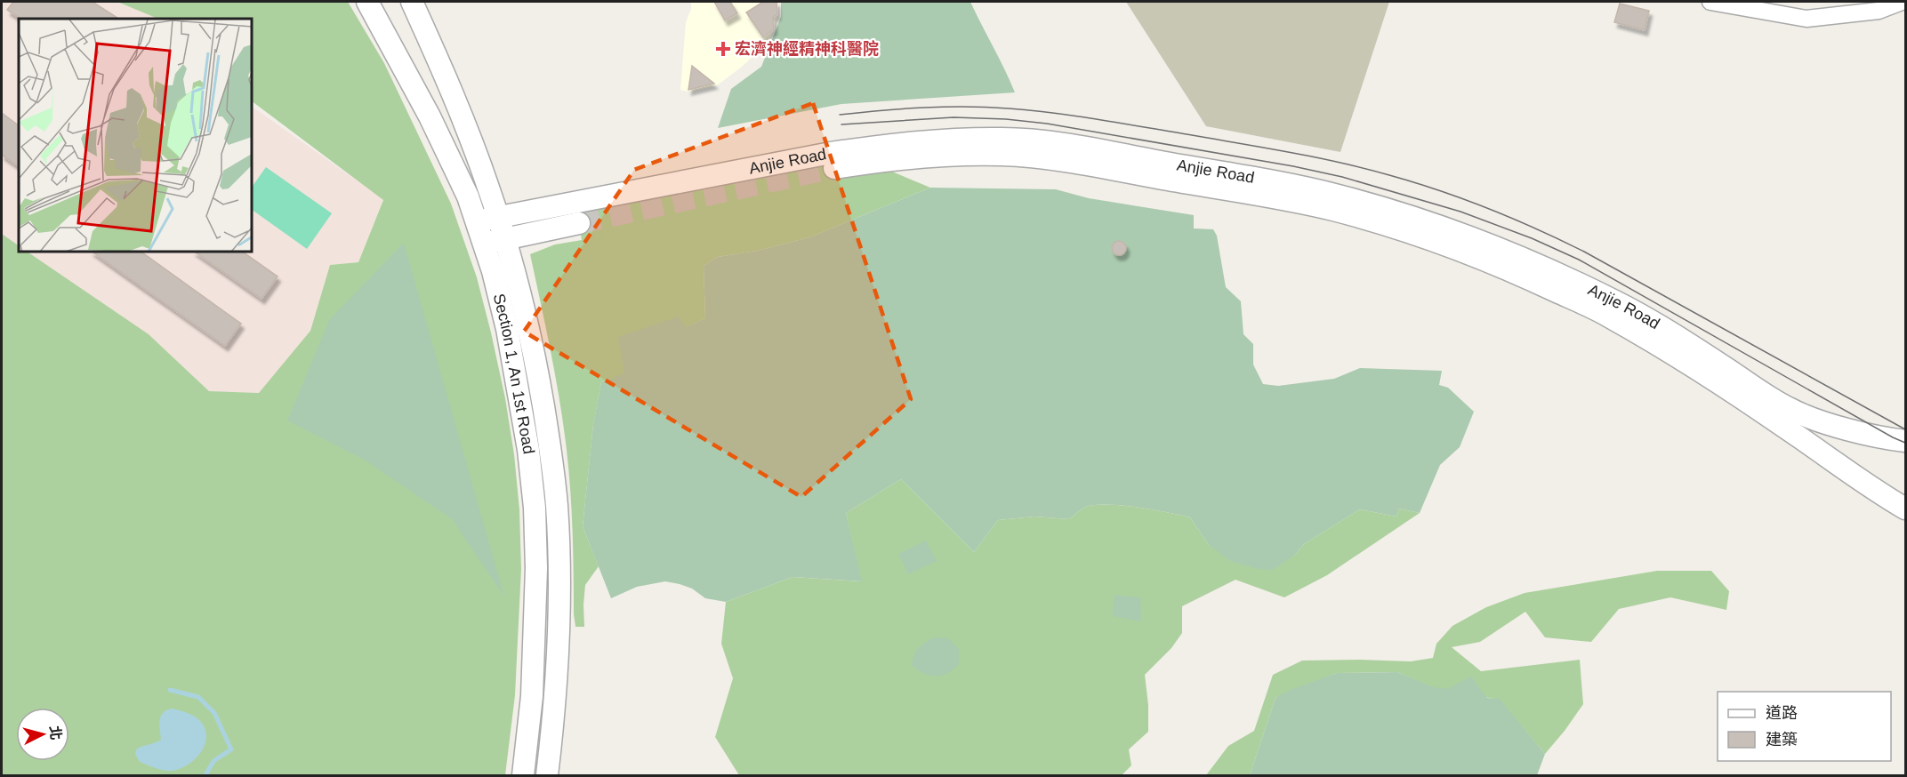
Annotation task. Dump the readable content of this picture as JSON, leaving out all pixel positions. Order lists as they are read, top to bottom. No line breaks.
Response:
{"streets":{"street":["Anjie Road","Section 1, An 1st Road"]},"crossings":[["Anjie Road","Section 1, An 1st Road"]],"places":{"health":["宏濟神經精神科醫院"]},"legend":["道路","建築"],"north":"right"}
